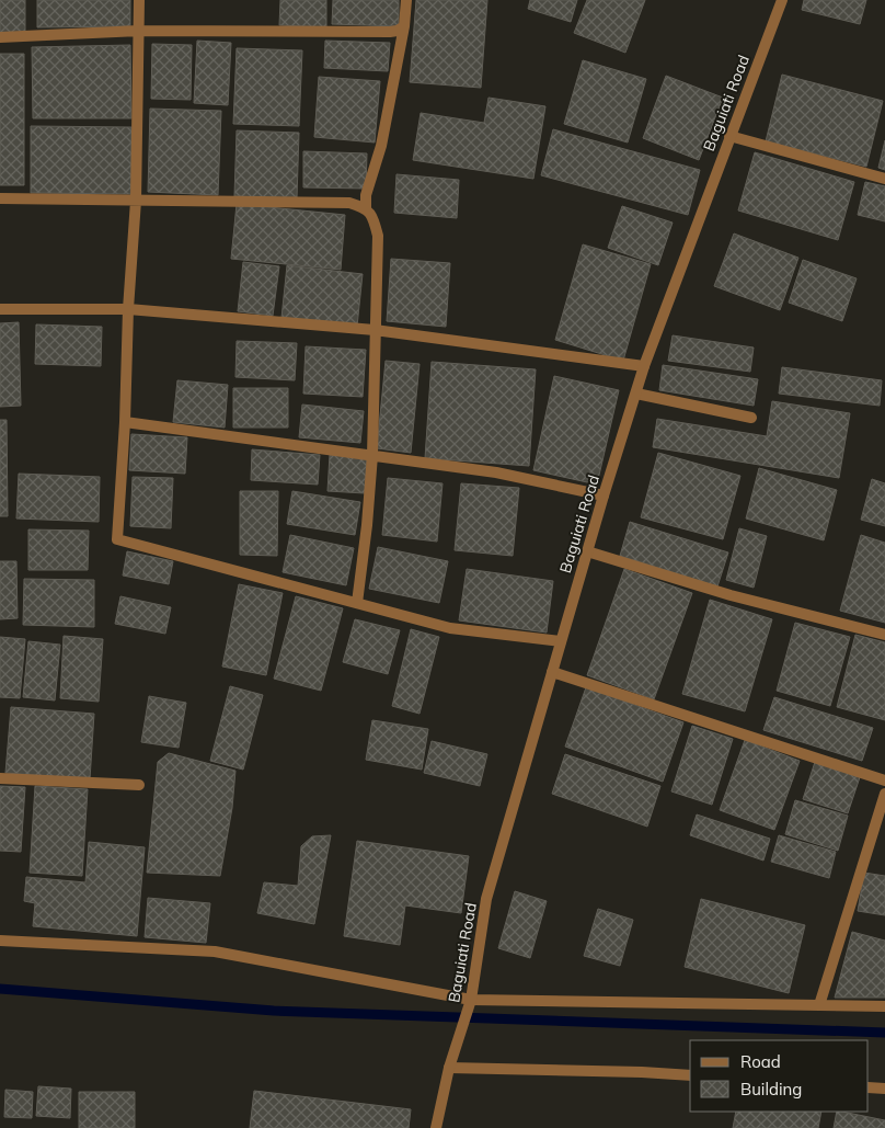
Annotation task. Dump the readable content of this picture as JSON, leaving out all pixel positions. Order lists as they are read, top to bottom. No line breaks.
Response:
{"streets":{"street":["Baguiati Road"]},"legend":["Road","Building"]}
